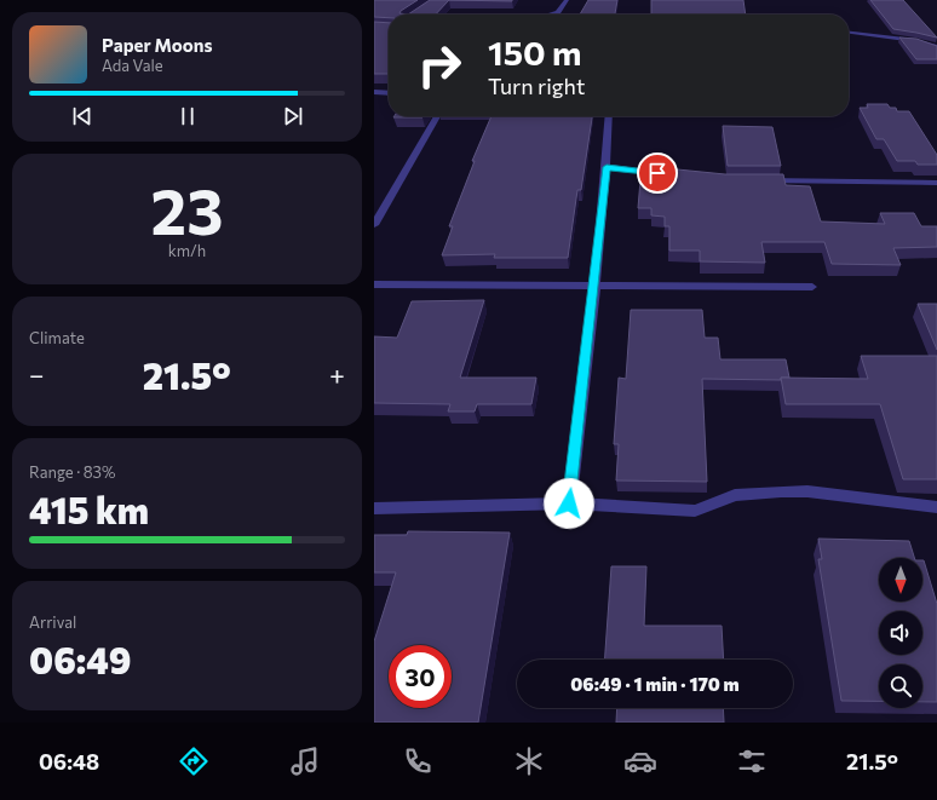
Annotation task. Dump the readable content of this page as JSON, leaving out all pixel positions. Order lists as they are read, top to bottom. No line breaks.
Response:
{"north":"bottom","page":{"turn":["150 m","Turn right"],"song":["Paper Moons","Ada Vale"],"tile":[["23","km/h"],"Climate",["Range · 83%","415 km"],["Arrival","06:49"]],"heat":["−","21.5°","+"],"limit":"30","trip":"06:49 · 1 min · 170 m","tabs":["06:48","21.5°"]}}
